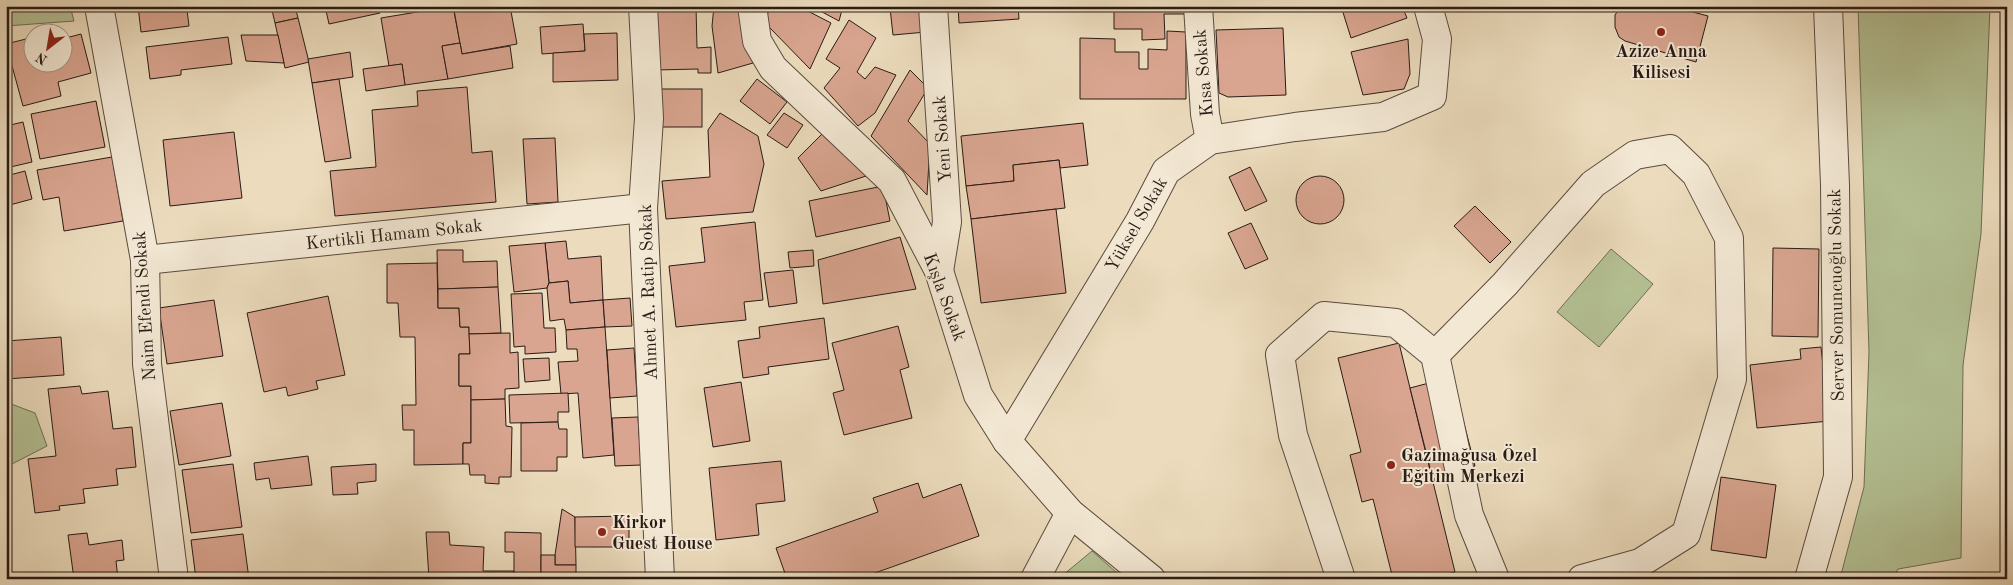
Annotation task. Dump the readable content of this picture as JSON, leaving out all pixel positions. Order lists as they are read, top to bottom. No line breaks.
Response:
{"streets":{"street":["Kısa Sokak","Yeni Sokak","Yüksel Sokak","Kertikli Hamam Sokak","Ahmet A. Ratip Sokak","Server Somuncuoğlu Sokak","Kışla Sokak","Naim Efendi Sokak"]},"crossings":[["Kısa Sokak","Yüksel Sokak"],["Yeni Sokak","Kışla Sokak"],["Yüksel Sokak","Kışla Sokak"],["Kertikli Hamam Sokak","Ahmet A. Ratip Sokak"],["Kertikli Hamam Sokak","Naim Efendi Sokak"]],"places":["Azize Anna Kilisesi","Gazimağusa Özel Eğitim Merkezi","Kirkor Guest House"],"north":"bottom left"}
